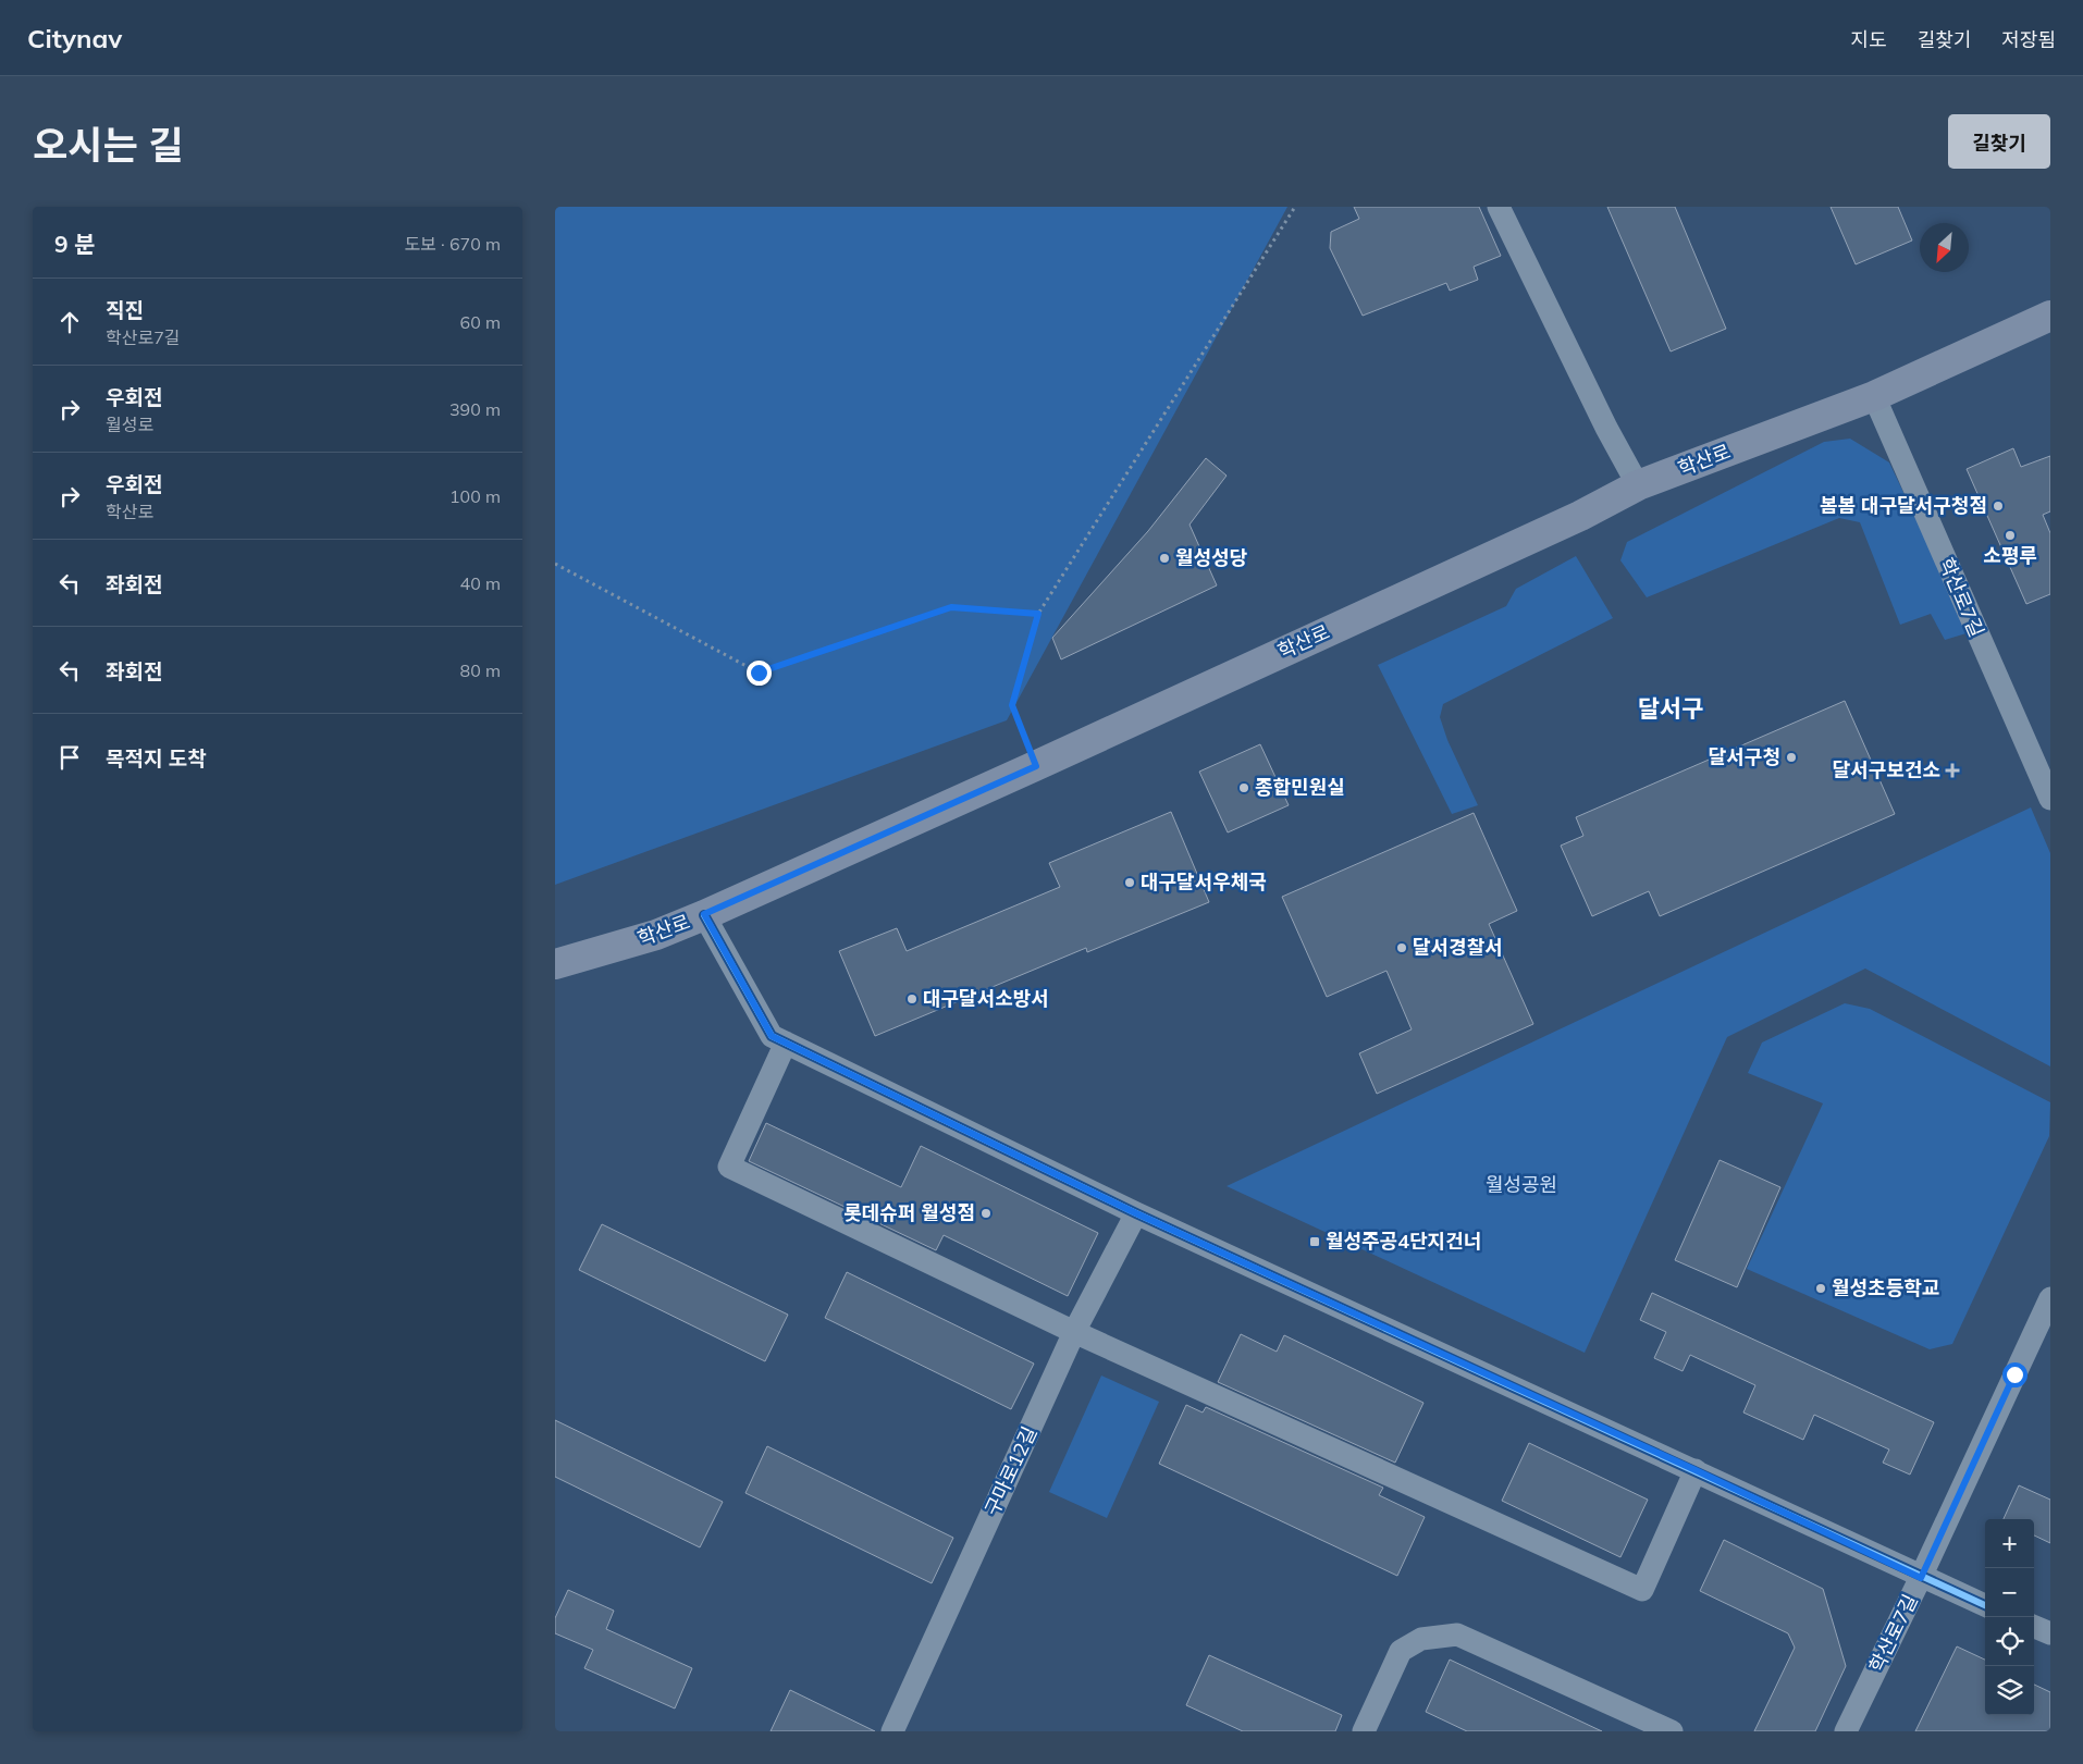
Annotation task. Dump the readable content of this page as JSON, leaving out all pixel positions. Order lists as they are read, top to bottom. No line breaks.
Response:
{"streets":{"main road":["학산로"],"street":["학산로7길","구마로12길"]},"crossings":[["학산로","학산로7길"]],"districts":["달서구"],"parks":["월성공원"],"places":{"other":["봄봄 대구달서구청점","소평루","월성성당","달서구청","종합민원실","대구달서우체국","달서경찰서","대구달서소방서","롯데슈퍼 월성점","월성초등학교"],"health":["달서구보건소"],"transit":["월성주공4단지건너"]},"north":"bottom left","page":{"header":"Citynav","nav":["지도","길찾기","저장됨"],"title":"오시는 길","buttons":"길찾기","heading":["9 분","도보 · 670 m"],"list":[["직진","학산로7길","60 m"],["우회전","월성로","390 m"],["우회전","학산로","100 m"],["좌회전","40 m"],["좌회전","80 m"],"목적지 도착"],"map_buttons":["+","−"]}}
